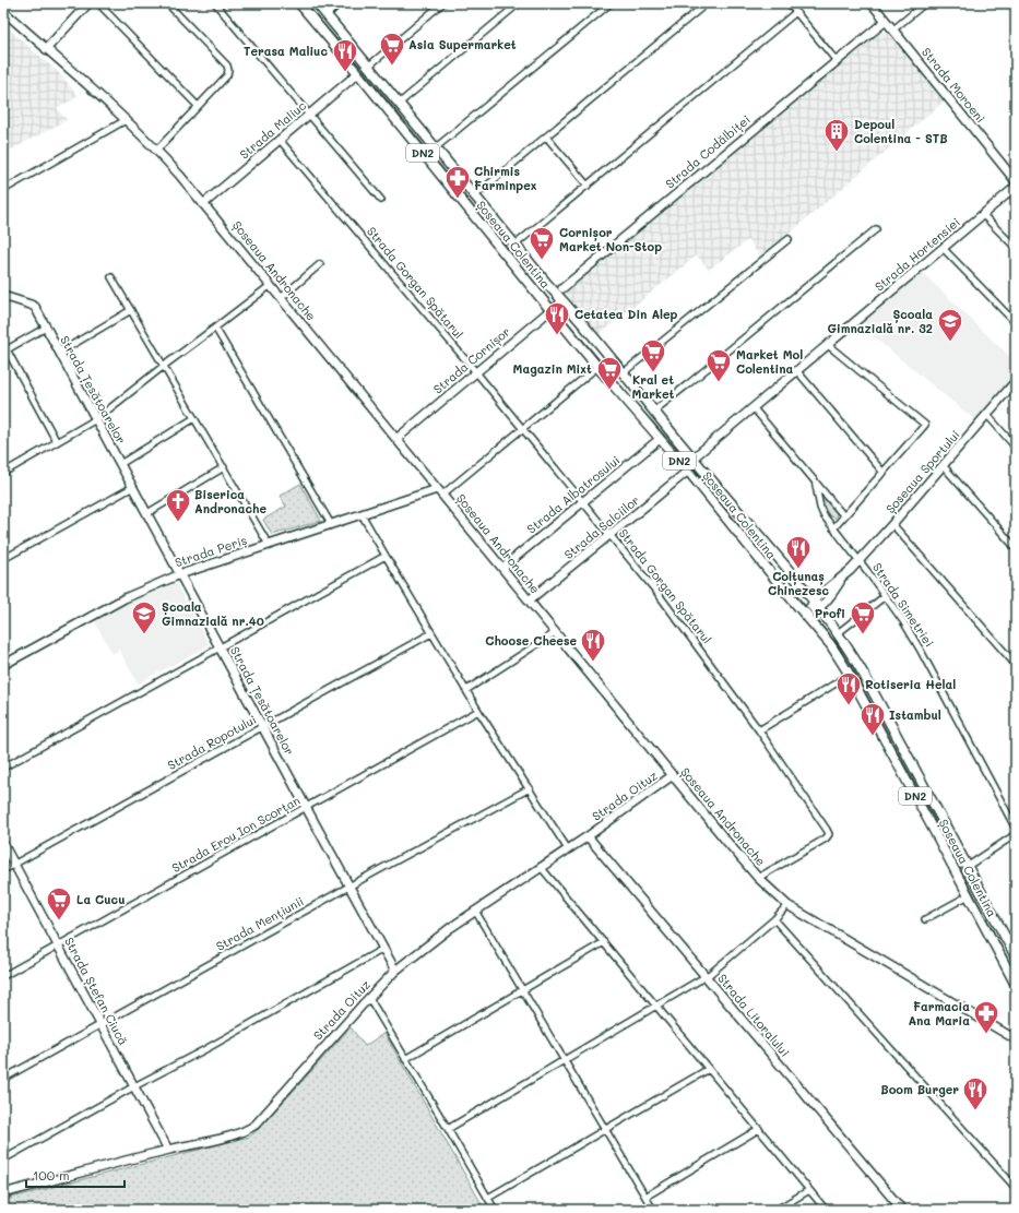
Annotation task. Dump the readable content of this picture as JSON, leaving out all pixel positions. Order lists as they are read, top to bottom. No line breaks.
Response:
{"streets":{"main road":["DN2","Șoseaua Colentina"],"street":["Strada Moroeni","Strada Maliuc","Strada Codălbiței","Strada Hortensiei","Șoseaua Andronache","Strada Gorgan Spătarul","Strada Cornișor","Strada Țesătoarelor","Șoseaua Sportului","Strada Albatrosului","Strada Salciilor","Strada Periș","Strada Simetriei","Strada Ropotului","Strada Oituz","Strada Erou Ion Scorțan","Strada Mențiunii","Strada Ștefan Ciucă","Strada Litoralului"]},"crossings":[["Strada Moroeni","Strada Codălbiței"],["Strada Maliuc","Șoseaua Colentina"],["Strada Maliuc","Șoseaua Andronache"],["Strada Maliuc","Strada Gorgan Spătarul"],["Strada Codălbiței","Șoseaua Colentina"],["Strada Codălbiței","Strada Cornișor"],["Șoseaua Colentina","Strada Hortensiei"],["Șoseaua Colentina","Strada Cornișor"],["Șoseaua Colentina","Șoseaua Sportului"],["Șoseaua Colentina","Strada Albatrosului"],["Șoseaua Colentina","Strada Salciilor"],["Strada Hortensiei","Strada Simetriei"],["Șoseaua Andronache","Strada Gorgan Spătarul"],["Șoseaua Andronache","Strada Cornișor"],["Șoseaua Andronache","Strada Albatrosului"],["Șoseaua Andronache","Strada Salciilor"],["Șoseaua Andronache","Strada Periș"],["Șoseaua Andronache","Strada Oituz"],["Strada Gorgan Spătarul","Strada Cornișor"],["Strada Gorgan Spătarul","Strada Albatrosului"],["Strada Gorgan Spătarul","Strada Salciilor"],["Strada Țesătoarelor","Strada Periș"],["Strada Țesătoarelor","Strada Ropotului"],["Strada Țesătoarelor","Strada Oituz"],["Strada Țesătoarelor","Strada Erou Ion Scorțan"],["Strada Țesătoarelor","Strada Mențiunii"],["Șoseaua Sportului","Strada Simetriei"],["Strada Ropotului","Strada Ștefan Ciucă"],["Strada Oituz","Strada Ștefan Ciucă"],["Strada Oituz","Strada Litoralului"],["Strada Erou Ion Scorțan","Strada Ștefan Ciucă"],["Strada Mențiunii","Strada Ștefan Ciucă"]],"places":{"supermarket":["Asia Supermarket","Cornișor Market Non-Stop","Kral et Market","Market Mol Colentina","Magazin Mixt","Profi","La Cucu"],"restaurant":["Terasa Maliuc","Cetatea Din Alep","Colțunaș Chinezesc","Choose Cheese","Rotiseria Helal","Istambul","Boom Burger"],"building":["Depoul Colentina - STB"],"pharmacy":["Chirmis Farminpex","Farmacia Ana Maria"],"school or university":["Școala Gimnazială nr. 32","Școala Gimnazială nr.40"],"church":["Biserica Andronache"]},"scale_bar":"100 m"}
